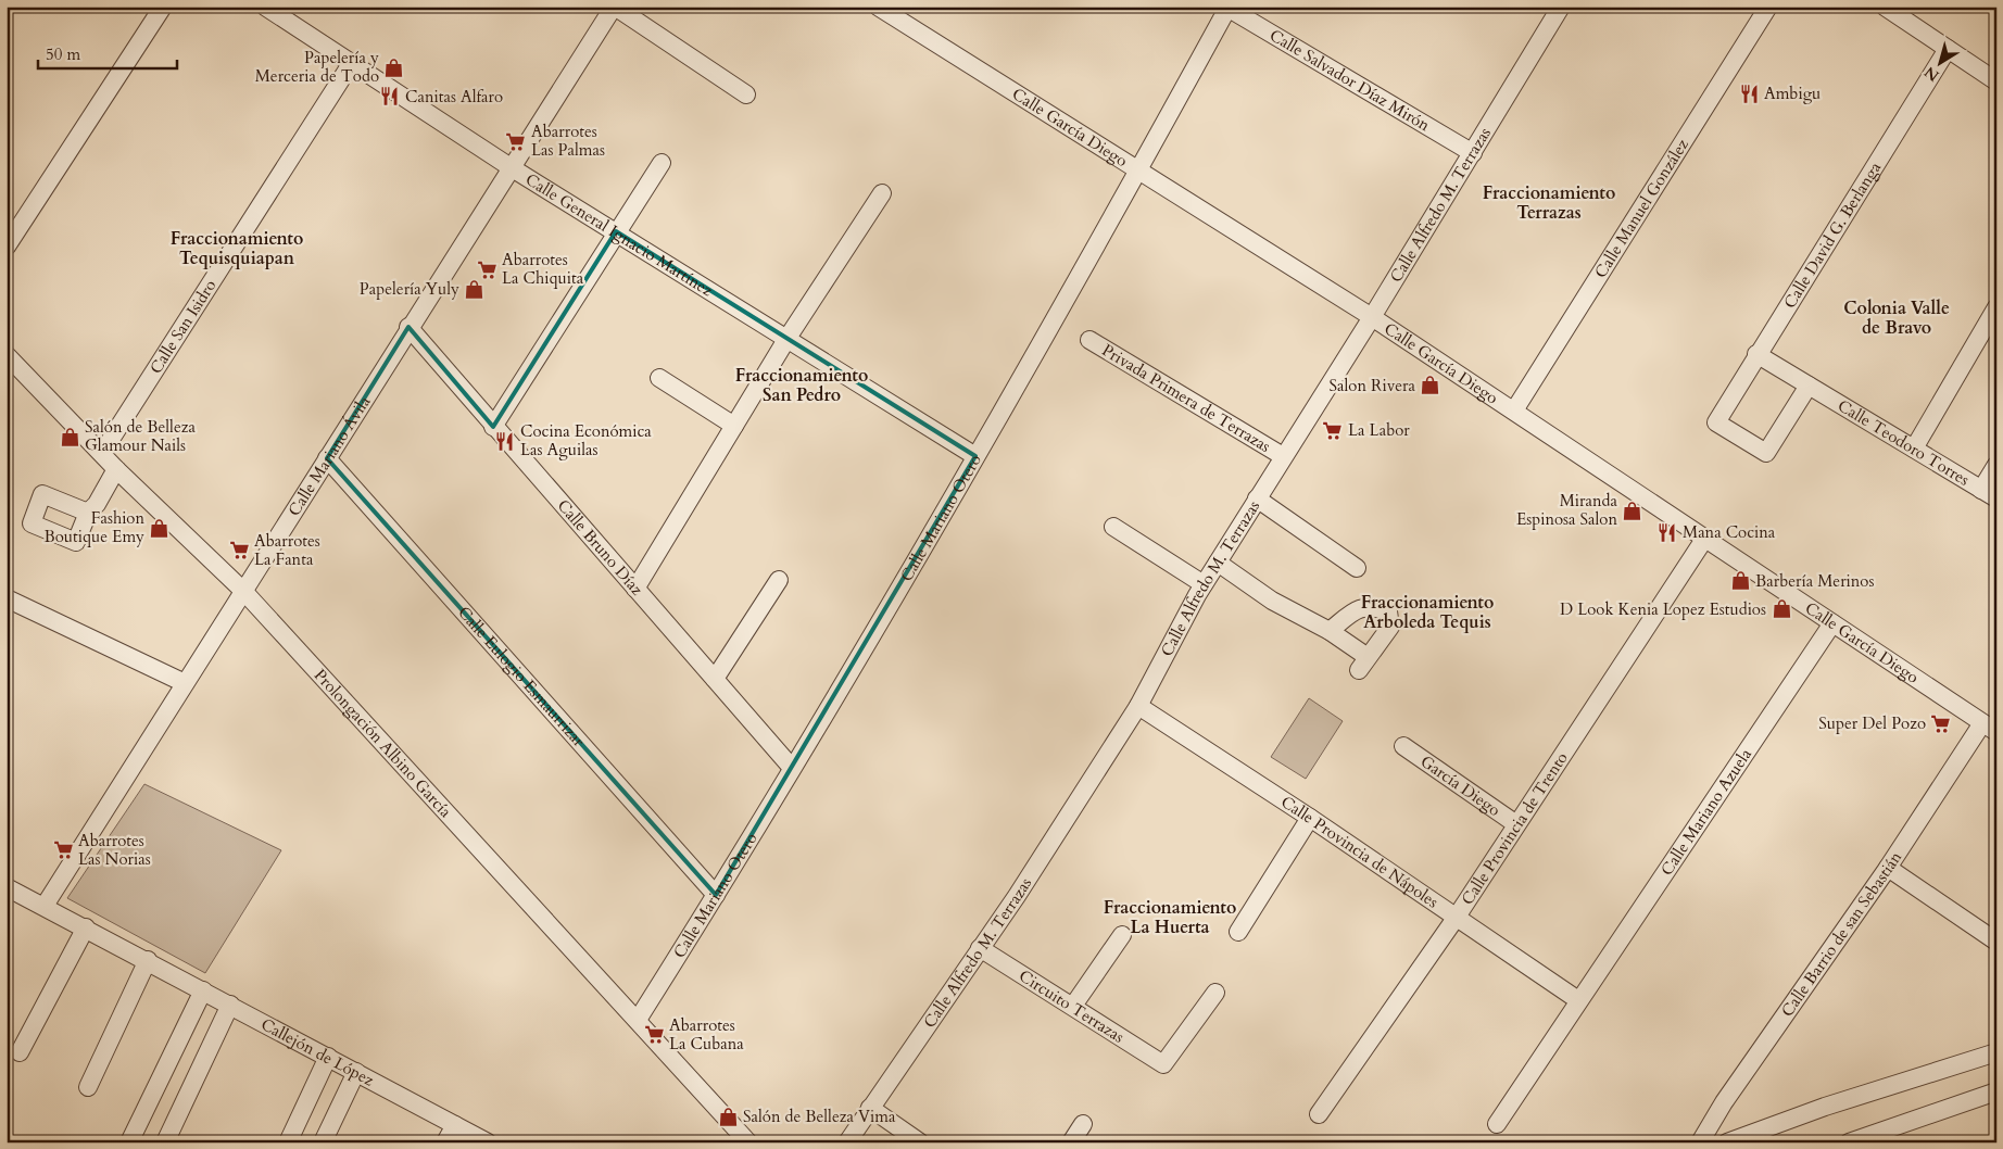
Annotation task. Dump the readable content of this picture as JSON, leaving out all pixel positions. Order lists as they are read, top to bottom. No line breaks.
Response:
{"streets":{"street":["Calle Salvador Díaz Mirón","Calle García Diego","Calle Alfredo M. Terrazas","Calle Manuel González","Calle General Ignacio Martínez","Calle David G. Berlanga","Calle San Isidro","Privada Primera de Terrazas","Calle Teodoro Torres","Calle Mariano Ávila","Calle Mariano Otero","Calle Bruno Díaz","Calle Eulogio Esmaurrizar","Prolongación Albino García","García Diego","Calle Mariano Azuela","Calle Provincia de Trento","Calle Provincia de Nápoles","Calle Barrio de san Sebastián","Circuito Terrazas","Callejón de López"]},"crossings":[["Calle Salvador Díaz Mirón","Calle Alfredo M. Terrazas"],["Calle Salvador Díaz Mirón","Calle Mariano Otero"],["Calle García Diego","Calle Alfredo M. Terrazas"],["Calle García Diego","Calle Manuel González"],["Calle García Diego","Calle Mariano Otero"],["Calle García Diego","Calle Mariano Azuela"],["Calle García Diego","Calle Provincia de Trento"],["Calle García Diego","Calle Barrio de san Sebastián"],["Calle Alfredo M. Terrazas","Privada Primera de Terrazas"],["Calle Alfredo M. Terrazas","Calle Provincia de Nápoles"],["Calle Alfredo M. Terrazas","Circuito Terrazas"],["Calle General Ignacio Martínez","Calle San Isidro"],["Calle General Ignacio Martínez","Calle Mariano Ávila"],["Calle General Ignacio Martínez","Calle Mariano Otero"],["Calle David G. Berlanga","Calle Teodoro Torres"],["Calle San Isidro","Prolongación Albino García"],["Calle Mariano Ávila","Calle Bruno Díaz"],["Calle Mariano Ávila","Calle Eulogio Esmaurrizar"],["Calle Mariano Ávila","Prolongación Albino García"],["Calle Mariano Ávila","Callejón de López"],["Calle Mariano Otero","Calle Bruno Díaz"],["Calle Mariano Otero","Calle Eulogio Esmaurrizar"],["Calle Mariano Otero","Prolongación Albino García"],["García Diego","Calle Provincia de Trento"],["Calle Mariano Azuela","Calle Provincia de Nápoles"],["Calle Provincia de Trento","Calle Provincia de Nápoles"]],"districts":["Fraccionamiento Terrazas","Fraccionamiento Tequisquiapan","Colonia Valle de Bravo","Fraccionamiento San Pedro","Fraccionamiento Arboleda Tequis","Fraccionamiento La Huerta"],"places":{"shop":["Papelería y Merceria de Todo","Papelería Yuly","Salon Rivera","Salón de Belleza Glamour Nails","Miranda Espinosa Salon","Fashion Boutique Emy","Barbería Merinos","D Look Kenia Lopez Estudios","Salón de Belleza Vima"],"restaurant":["Ambigu","Canitas Alfaro","Cocina Económica Las Aguilas","Mana Cocina"],"supermarket":["Abarrotes Las Palmas","Abarrotes La Chiquita","La Labor","Abarrotes La Fanta","Super Del Pozo","Abarrotes Las Norias","Abarrotes La Cubana"]},"scale_bar":"50 m","north":"bottom left"}
